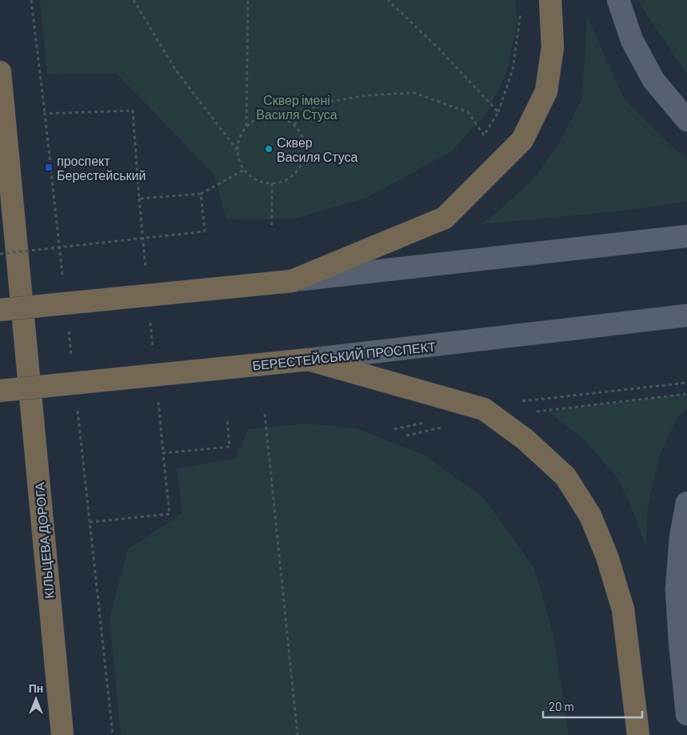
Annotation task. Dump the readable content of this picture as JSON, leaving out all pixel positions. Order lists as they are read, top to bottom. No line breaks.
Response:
{"streets":{"highway":["БЕРЕСТЕЙСЬКИЙ ПРОСПЕКТ","КІЛЬЦЕВА ДОРОГА"]},"parks":["Сквер імені Василя Стуса"],"places":{"other":["Сквер Василя Стуса"],"transit":["проспект Берестейський"]},"scale_bar":"20 m","north":"top"}
